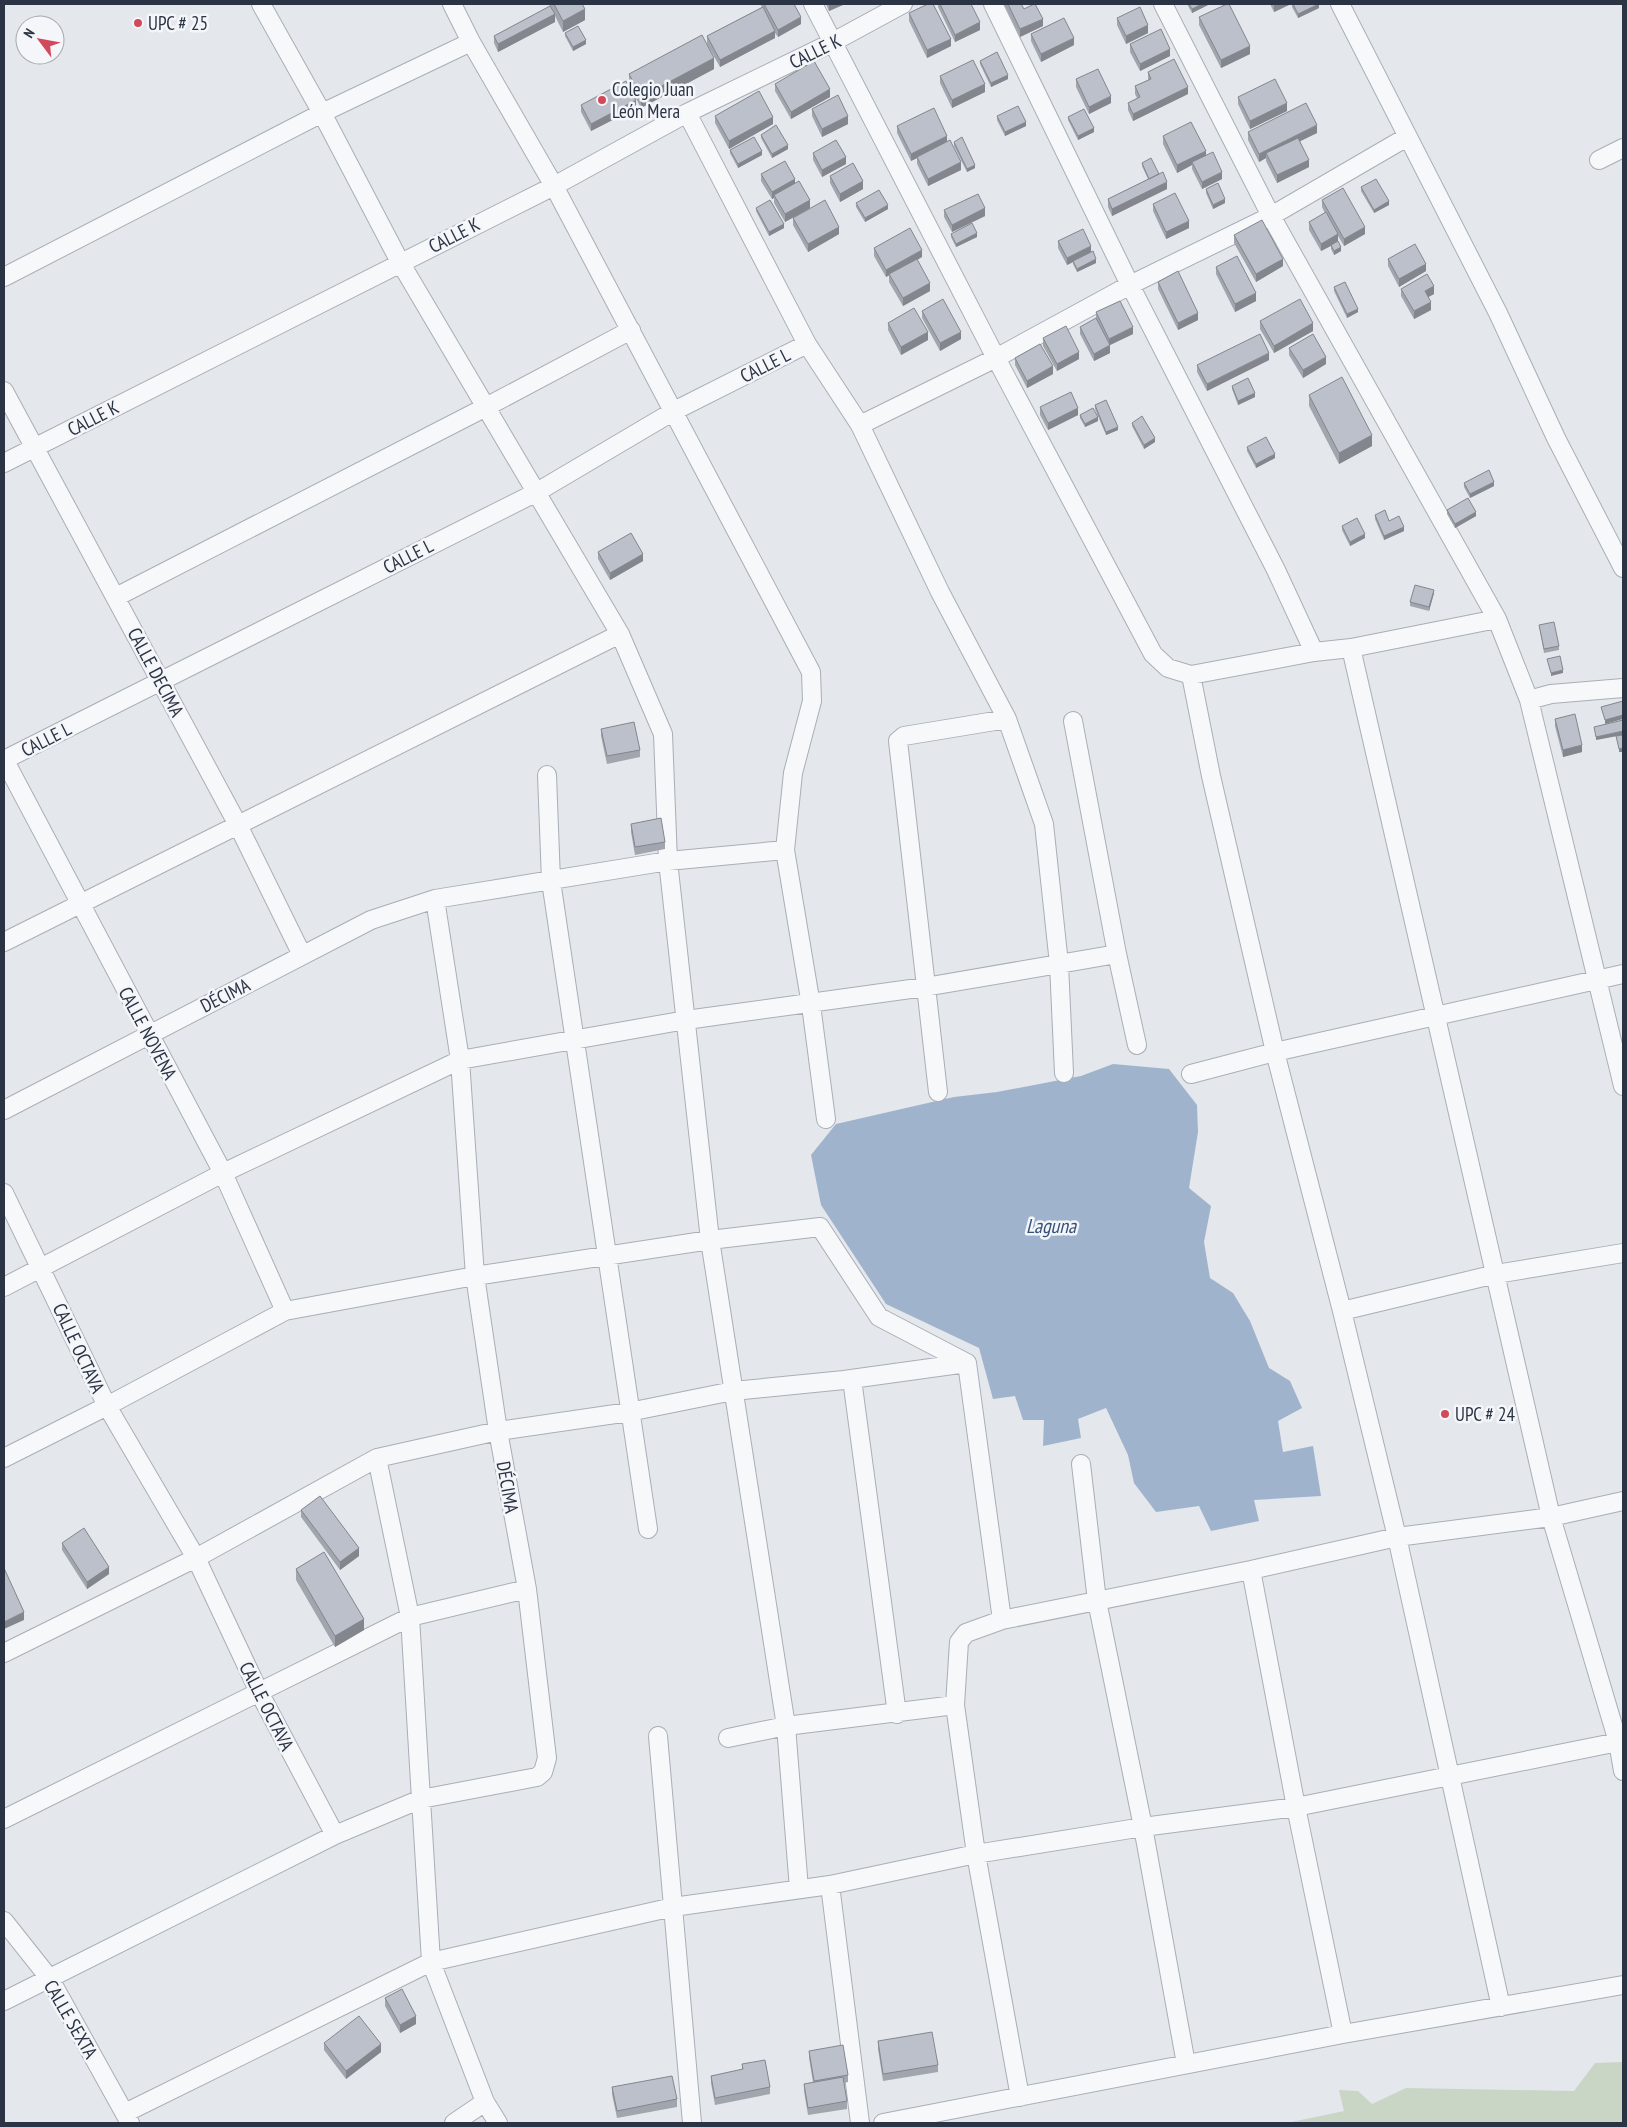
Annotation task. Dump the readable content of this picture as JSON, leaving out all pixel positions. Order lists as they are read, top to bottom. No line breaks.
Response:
{"streets":{"street":["CALLE K","CALLE L","CALLE DECIMA","DÉCIMA","CALLE NOVENA","CALLE OCTAVA","CALLE SEXTA"]},"crossings":[["CALLE K","CALLE DECIMA"],["CALLE L","CALLE DECIMA"],["CALLE L","CALLE NOVENA"],["CALLE DECIMA","DÉCIMA"],["DÉCIMA","CALLE NOVENA"]],"water":["Laguna"],"places":["UPC # 25","Colegio Juan León Mera","UPC # 24"],"north":"top left"}
